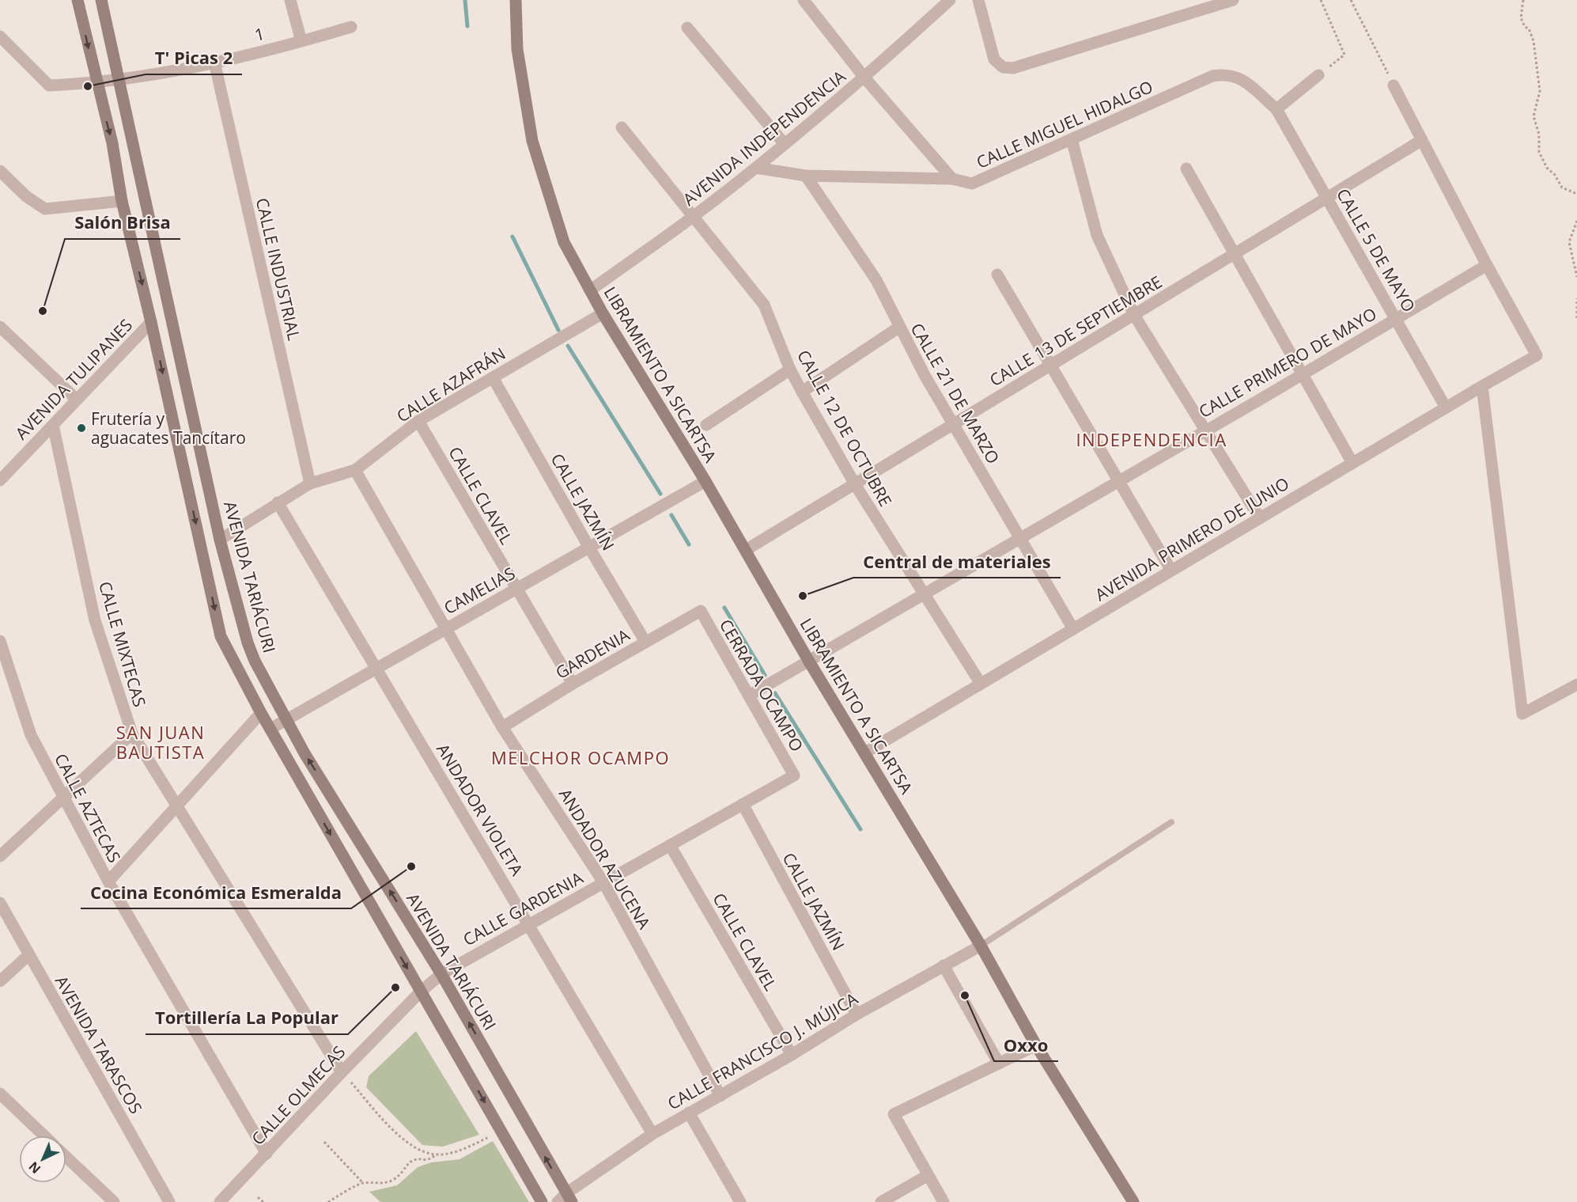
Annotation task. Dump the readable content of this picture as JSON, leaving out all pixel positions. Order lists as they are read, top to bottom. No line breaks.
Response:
{"streets":{"street":["1","CALLE MIGUEL HIDALGO","AVENIDA INDEPENDENCIA","CALLE 5 DE MAYO","CALLE INDUSTRIAL","CALLE 13 DE SEPTIEMBRE","CALLE PRIMERO DE MAYO","LIBRAMIENTO A SICARTSA","AVENIDA TULIPANES","CALLE AZAFRÁN","CALLE 21 DE MARZO","CALLE 12 DE OCTUBRE","CALLE CLAVEL","CALLE JAZMÍN","AVENIDA PRIMERO DE JUNIO","AVENIDA TARIÁCURI","CAMELIAS","CALLE MIXTECAS","GARDENIA","CERRADA OCAMPO","CALLE AZTECAS","ANDADOR VIOLETA","ANDADOR AZUCENA","CALLE GARDENIA","AVENIDA TARASCOS","CALLE FRANCISCO J. MÚJICA","CALLE OLMECAS"]},"crossings":[["1","CALLE INDUSTRIAL"],["1","AVENIDA TARIÁCURI"],["CALLE MIGUEL HIDALGO","AVENIDA INDEPENDENCIA"],["CALLE MIGUEL HIDALGO","CALLE 5 DE MAYO"],["CALLE MIGUEL HIDALGO","CALLE 21 DE MARZO"],["AVENIDA INDEPENDENCIA","LIBRAMIENTO A SICARTSA"],["AVENIDA INDEPENDENCIA","CALLE 12 DE OCTUBRE"],["CALLE 5 DE MAYO","CALLE 13 DE SEPTIEMBRE"],["CALLE 5 DE MAYO","CALLE PRIMERO DE MAYO"],["CALLE 5 DE MAYO","AVENIDA PRIMERO DE JUNIO"],["CALLE INDUSTRIAL","CALLE AZAFRÁN"],["CALLE 13 DE SEPTIEMBRE","LIBRAMIENTO A SICARTSA"],["CALLE 13 DE SEPTIEMBRE","CALLE 21 DE MARZO"],["CALLE 13 DE SEPTIEMBRE","CALLE 12 DE OCTUBRE"],["CALLE PRIMERO DE MAYO","LIBRAMIENTO A SICARTSA"],["CALLE PRIMERO DE MAYO","CALLE 21 DE MARZO"],["CALLE PRIMERO DE MAYO","CALLE 12 DE OCTUBRE"],["CALLE PRIMERO DE MAYO","AVENIDA PRIMERO DE JUNIO"],["CALLE PRIMERO DE MAYO","CERRADA OCAMPO"],["LIBRAMIENTO A SICARTSA","CALLE AZAFRÁN"],["LIBRAMIENTO A SICARTSA","AVENIDA PRIMERO DE JUNIO"],["LIBRAMIENTO A SICARTSA","CAMELIAS"],["LIBRAMIENTO A SICARTSA","CALLE FRANCISCO J. MÚJICA"],["AVENIDA TULIPANES","CALLE MIXTECAS"],["CALLE AZAFRÁN","CALLE CLAVEL"],["CALLE AZAFRÁN","CALLE JAZMÍN"],["CALLE AZAFRÁN","AVENIDA TARIÁCURI"],["CALLE AZAFRÁN","ANDADOR VIOLETA"],["CALLE AZAFRÁN","ANDADOR AZUCENA"],["CALLE 21 DE MARZO","AVENIDA PRIMERO DE JUNIO"],["CALLE 12 DE OCTUBRE","AVENIDA PRIMERO DE JUNIO"],["CALLE CLAVEL","CAMELIAS"],["CALLE CLAVEL","GARDENIA"],["CALLE CLAVEL","CALLE GARDENIA"],["CALLE CLAVEL","CALLE FRANCISCO J. MÚJICA"],["CALLE JAZMÍN","CAMELIAS"],["CALLE JAZMÍN","GARDENIA"],["CALLE JAZMÍN","CALLE GARDENIA"],["CALLE JAZMÍN","CALLE FRANCISCO J. MÚJICA"],["AVENIDA TARIÁCURI","CAMELIAS"],["AVENIDA TARIÁCURI","CALLE GARDENIA"],["AVENIDA TARIÁCURI","CALLE FRANCISCO J. MÚJICA"],["CAMELIAS","ANDADOR VIOLETA"],["CAMELIAS","ANDADOR AZUCENA"],["CALLE MIXTECAS","CALLE OLMECAS"],["GARDENIA","CERRADA OCAMPO"],["GARDENIA","ANDADOR AZUCENA"],["CERRADA OCAMPO","CALLE GARDENIA"],["CALLE AZTECAS","CALLE OLMECAS"],["ANDADOR VIOLETA","CALLE GARDENIA"],["ANDADOR VIOLETA","CALLE FRANCISCO J. MÚJICA"],["ANDADOR AZUCENA","CALLE GARDENIA"],["ANDADOR AZUCENA","CALLE FRANCISCO J. MÚJICA"],["CALLE GARDENIA","CALLE OLMECAS"]],"districts":["INDEPENDENCIA","SAN JUAN BAUTISTA","MELCHOR OCAMPO"],"places":["T' Picas 2","Salón Brisa","Frutería y aguacates Tancítaro","Central de materiales","Cocina Económica Esmeralda","Tortillería La Popular","Oxxo"],"north":"bottom left"}
